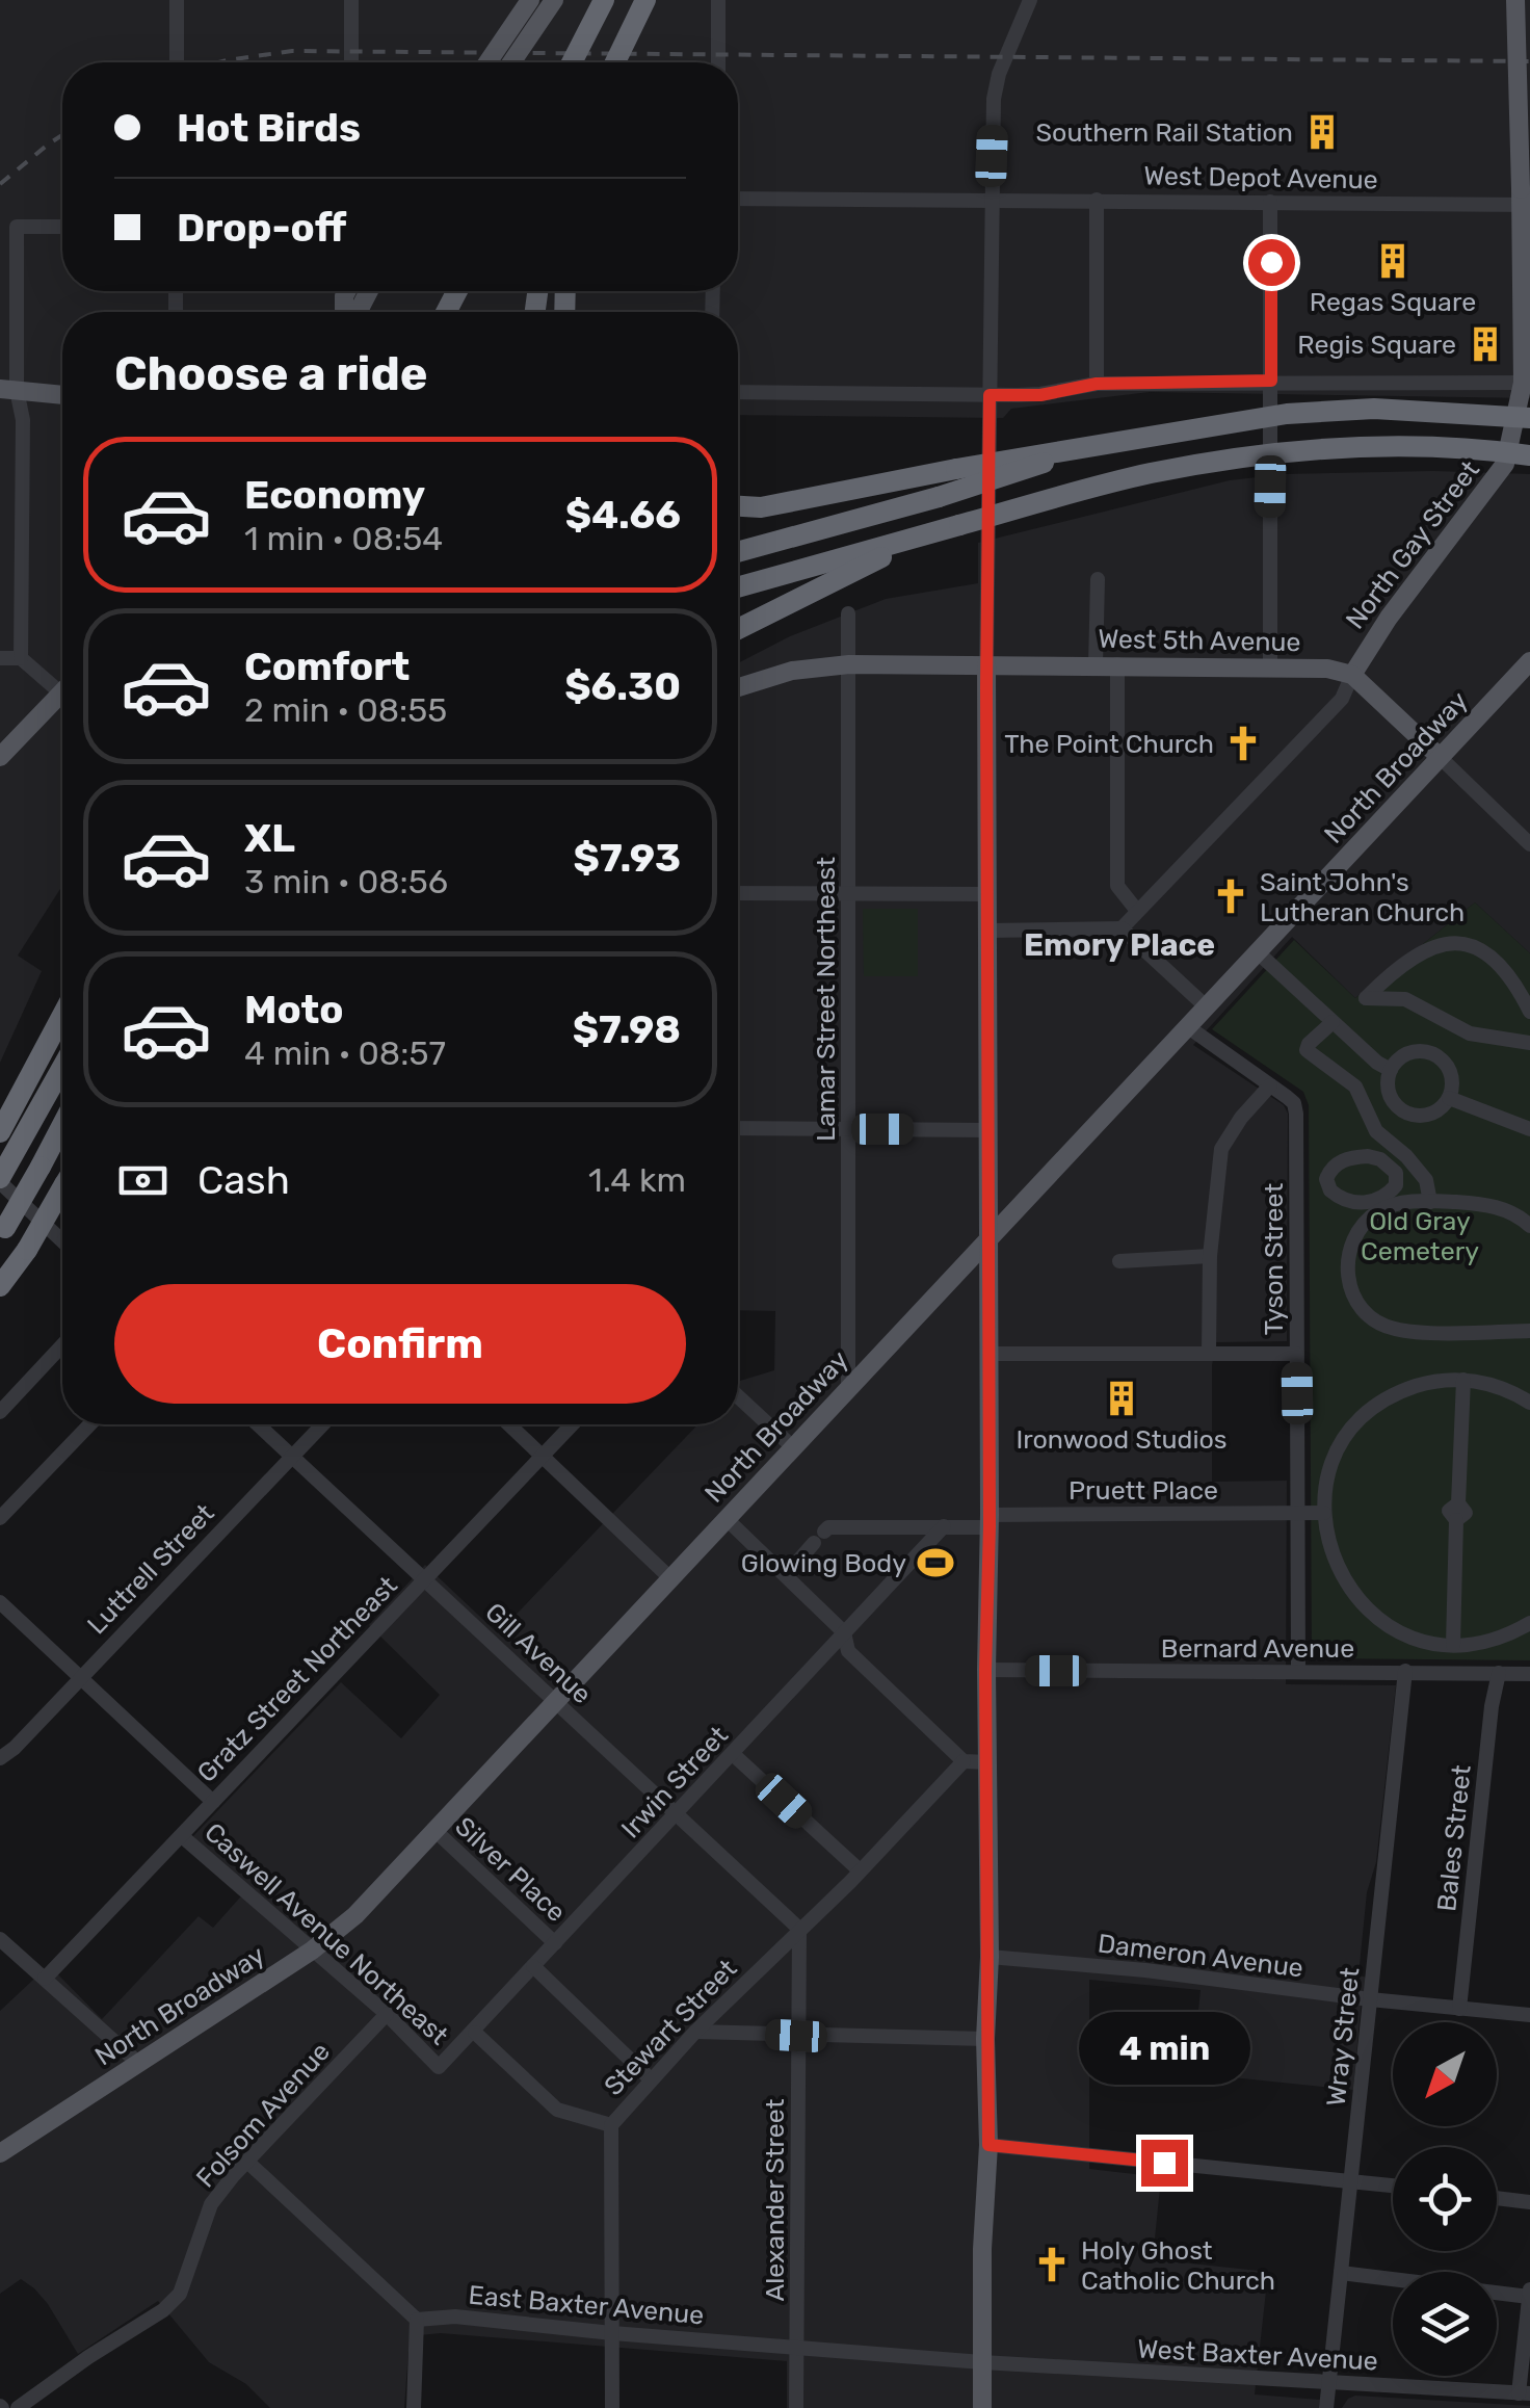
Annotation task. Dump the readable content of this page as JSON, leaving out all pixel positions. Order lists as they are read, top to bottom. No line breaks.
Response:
{"streets":{"main road":["North Gay Street","West 5th Avenue","North Broadway"],"street":["West Depot Avenue","Lamar Street Northeast","Tyson Street","Pruett Place","Luttrell Street","Bernard Avenue","Gill Avenue","Gratz Street Northeast","Irwin Street","Bales Street","Silver Place","Caswell Avenue Northeast","Dameron Avenue","Stewart Street","Wray Street","Folsom Avenue","Alexander Street","East Baxter Avenue","West Baxter Avenue"]},"crossings":[["West Depot Avenue","North Gay Street"],["North Gay Street","West 5th Avenue"],["West 5th Avenue","Lamar Street Northeast"],["North Broadway","Lamar Street Northeast"],["North Broadway","Tyson Street"],["North Broadway","Gill Avenue"],["North Broadway","Silver Place"],["North Broadway","Caswell Avenue Northeast"],["Tyson Street","Pruett Place"],["Tyson Street","Bernard Avenue"],["Pruett Place","Irwin Street"],["Luttrell Street","Gill Avenue"],["Luttrell Street","Caswell Avenue Northeast"],["Bernard Avenue","Bales Street"],["Bernard Avenue","Wray Street"],["Gill Avenue","Gratz Street Northeast"],["Gill Avenue","Irwin Street"],["Gill Avenue","Stewart Street"],["Gill Avenue","Alexander Street"],["Gratz Street Northeast","Caswell Avenue Northeast"],["Irwin Street","Silver Place"],["Irwin Street","Caswell Avenue Northeast"],["Bales Street","Dameron Avenue"],["Caswell Avenue Northeast","Folsom Avenue"],["Dameron Avenue","Wray Street"],["Stewart Street","Alexander Street"],["Stewart Street","East Baxter Avenue"],["Wray Street","West Baxter Avenue"],["Alexander Street","East Baxter Avenue"],["East Baxter Avenue","West Baxter Avenue"]],"districts":["Emory Place"],"parks":["Old Gray Cemetery"],"places":{"building":["Southern Rail Station","Regas Square","Regis Square","Ironwood Studios"],"church":["The Point Church","Saint John's Lutheran Church","Holy Ghost Catholic Church"],"sports":["Glowing Body"]},"north":"bottom left","page":{"banner":["Hot Birds","Drop-off"],"heading":"Choose a ride","list":[{"name":"Economy","note":"1 min · 08:54","value":"$4.66"},{"name":"Comfort","note":"2 min · 08:55","value":"$6.30"},{"name":"XL","note":"3 min · 08:56","value":"$7.93"},{"name":"Moto","note":"4 min · 08:57","value":"$7.98"}],"pay":["Cash","1.4 km"],"buttons":"Confirm","bubble":"4 min"}}
